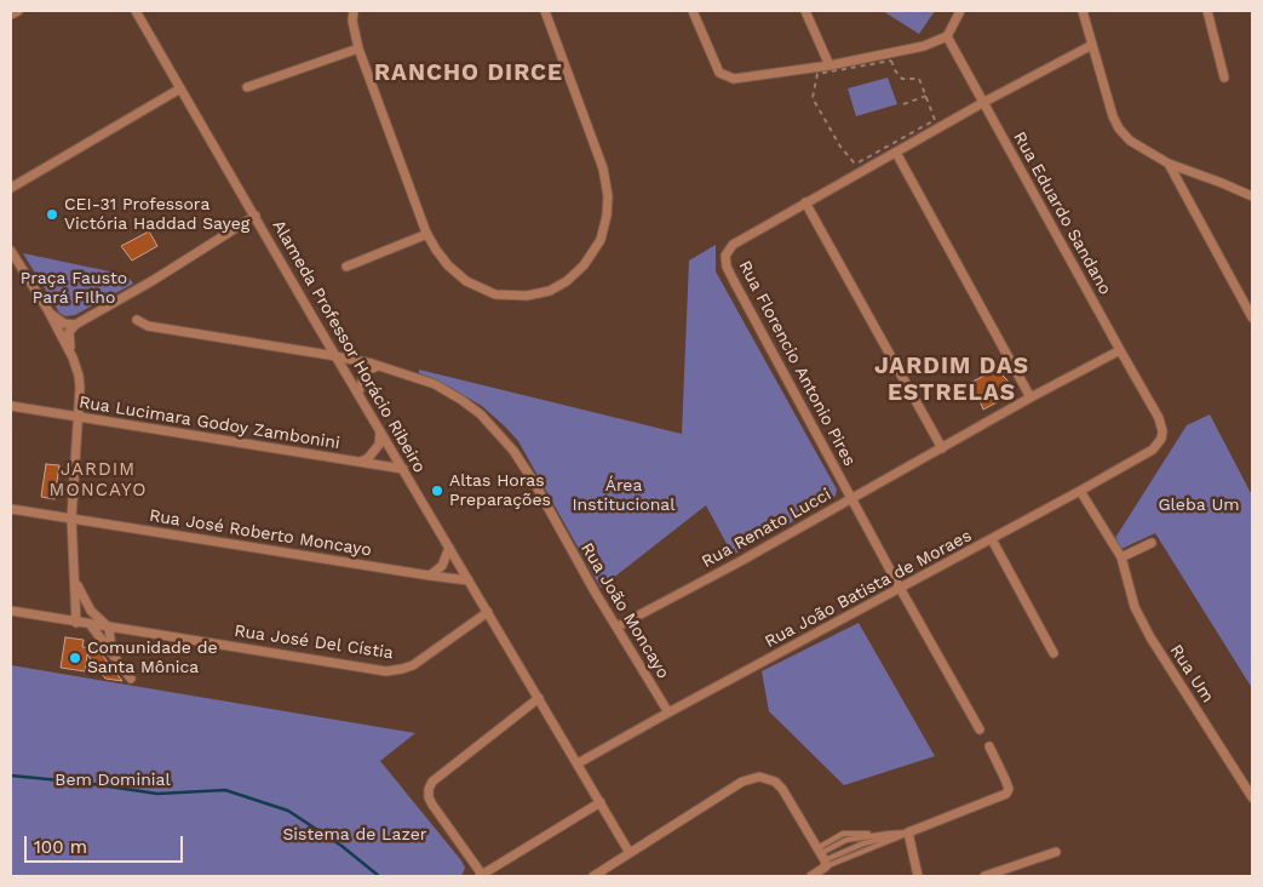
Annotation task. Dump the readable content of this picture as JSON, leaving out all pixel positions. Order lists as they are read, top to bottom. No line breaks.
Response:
{"streets":{"street":["Rua Eduardo Sandano","Alameda Professor Horácio Ribeiro","Rua Florencio Antonio Pires","Rua Lucimara Godoy Zambonini","Rua Renato Lucci","Rua José Roberto Moncayo","Rua João Batista de Moraes","Rua João Moncayo","Rua José Del Cístia","Rua Um"]},"crossings":[["Rua Eduardo Sandano","Rua Florencio Antonio Pires"],["Rua Eduardo Sandano","Rua Renato Lucci"],["Rua Eduardo Sandano","Rua João Batista de Moraes"],["Alameda Professor Horácio Ribeiro","Rua Lucimara Godoy Zambonini"],["Alameda Professor Horácio Ribeiro","Rua José Roberto Moncayo"],["Alameda Professor Horácio Ribeiro","Rua João Batista de Moraes"],["Alameda Professor Horácio Ribeiro","Rua João Moncayo"],["Alameda Professor Horácio Ribeiro","Rua José Del Cístia"],["Rua Florencio Antonio Pires","Rua Renato Lucci"],["Rua Florencio Antonio Pires","Rua João Batista de Moraes"],["Rua Renato Lucci","Rua João Moncayo"],["Rua João Batista de Moraes","Rua João Moncayo"],["Rua João Batista de Moraes","Rua Um"]],"districts":["RANCHO DIRCE","JARDIM DAS ESTRELAS","JARDIM MONCAYO"],"parks":["Praça Fausto Pará FIlho","Área Institucional","Gleba Um","Bem Dominial","Sistema de Lazer"],"places":["CEI-31 Professora Victória Haddad Sayeg","Altas Horas Preparações","Comunidade de Santa Mônica"],"scale_bar":"100 m"}
